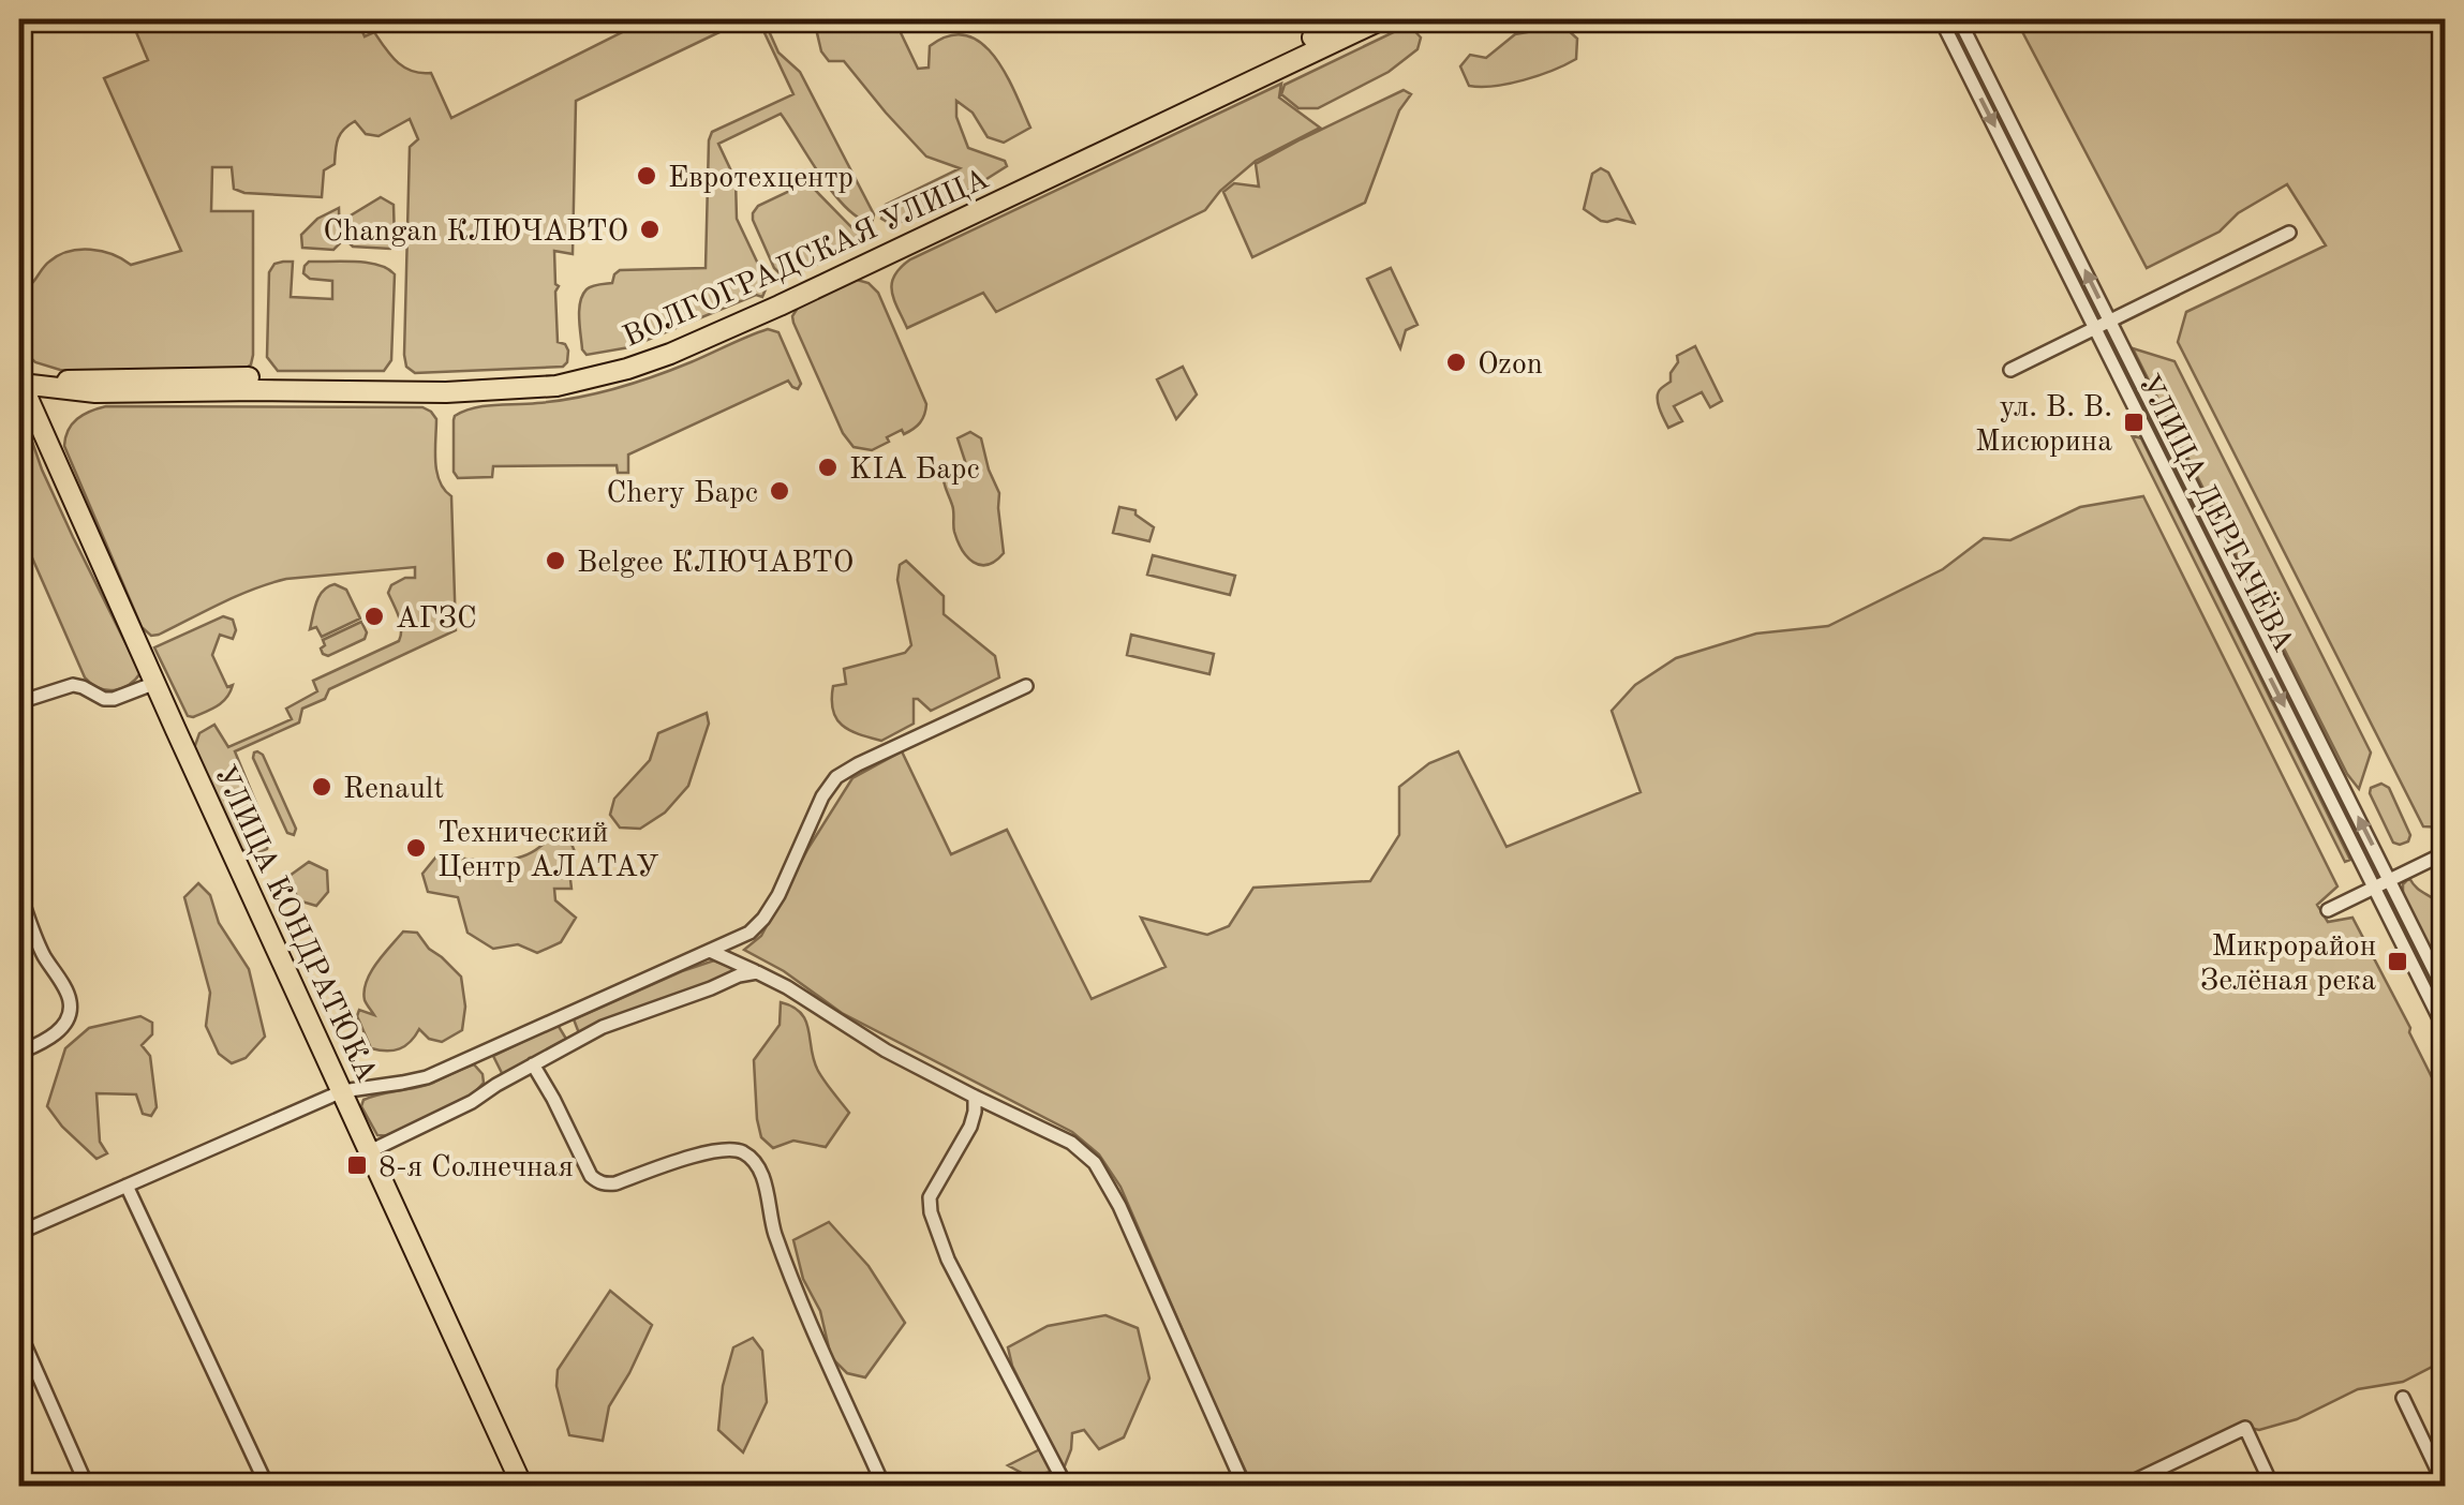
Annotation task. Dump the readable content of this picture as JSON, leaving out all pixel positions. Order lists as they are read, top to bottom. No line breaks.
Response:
{"streets":{"main road":["ВОЛГОГРАДСКАЯ УЛИЦА","УЛИЦА КОНДРАТЮКА"],"street":["УЛИЦА ДЕРГАЧЁВА"]},"crossings":[["ВОЛГОГРАДСКАЯ УЛИЦА","УЛИЦА КОНДРАТЮКА"]],"places":{"other":["Евротехцентр","Changan КЛЮЧАВТО","Ozon","KIA Барс","Chery Барс","Belgee КЛЮЧАВТО","АГЗС","Renault","Технический Центр АЛАТАУ"],"transit":["ул. В. В. Мисюрина","Микрорайон Зелёная река","8-я Солнечная"]}}
